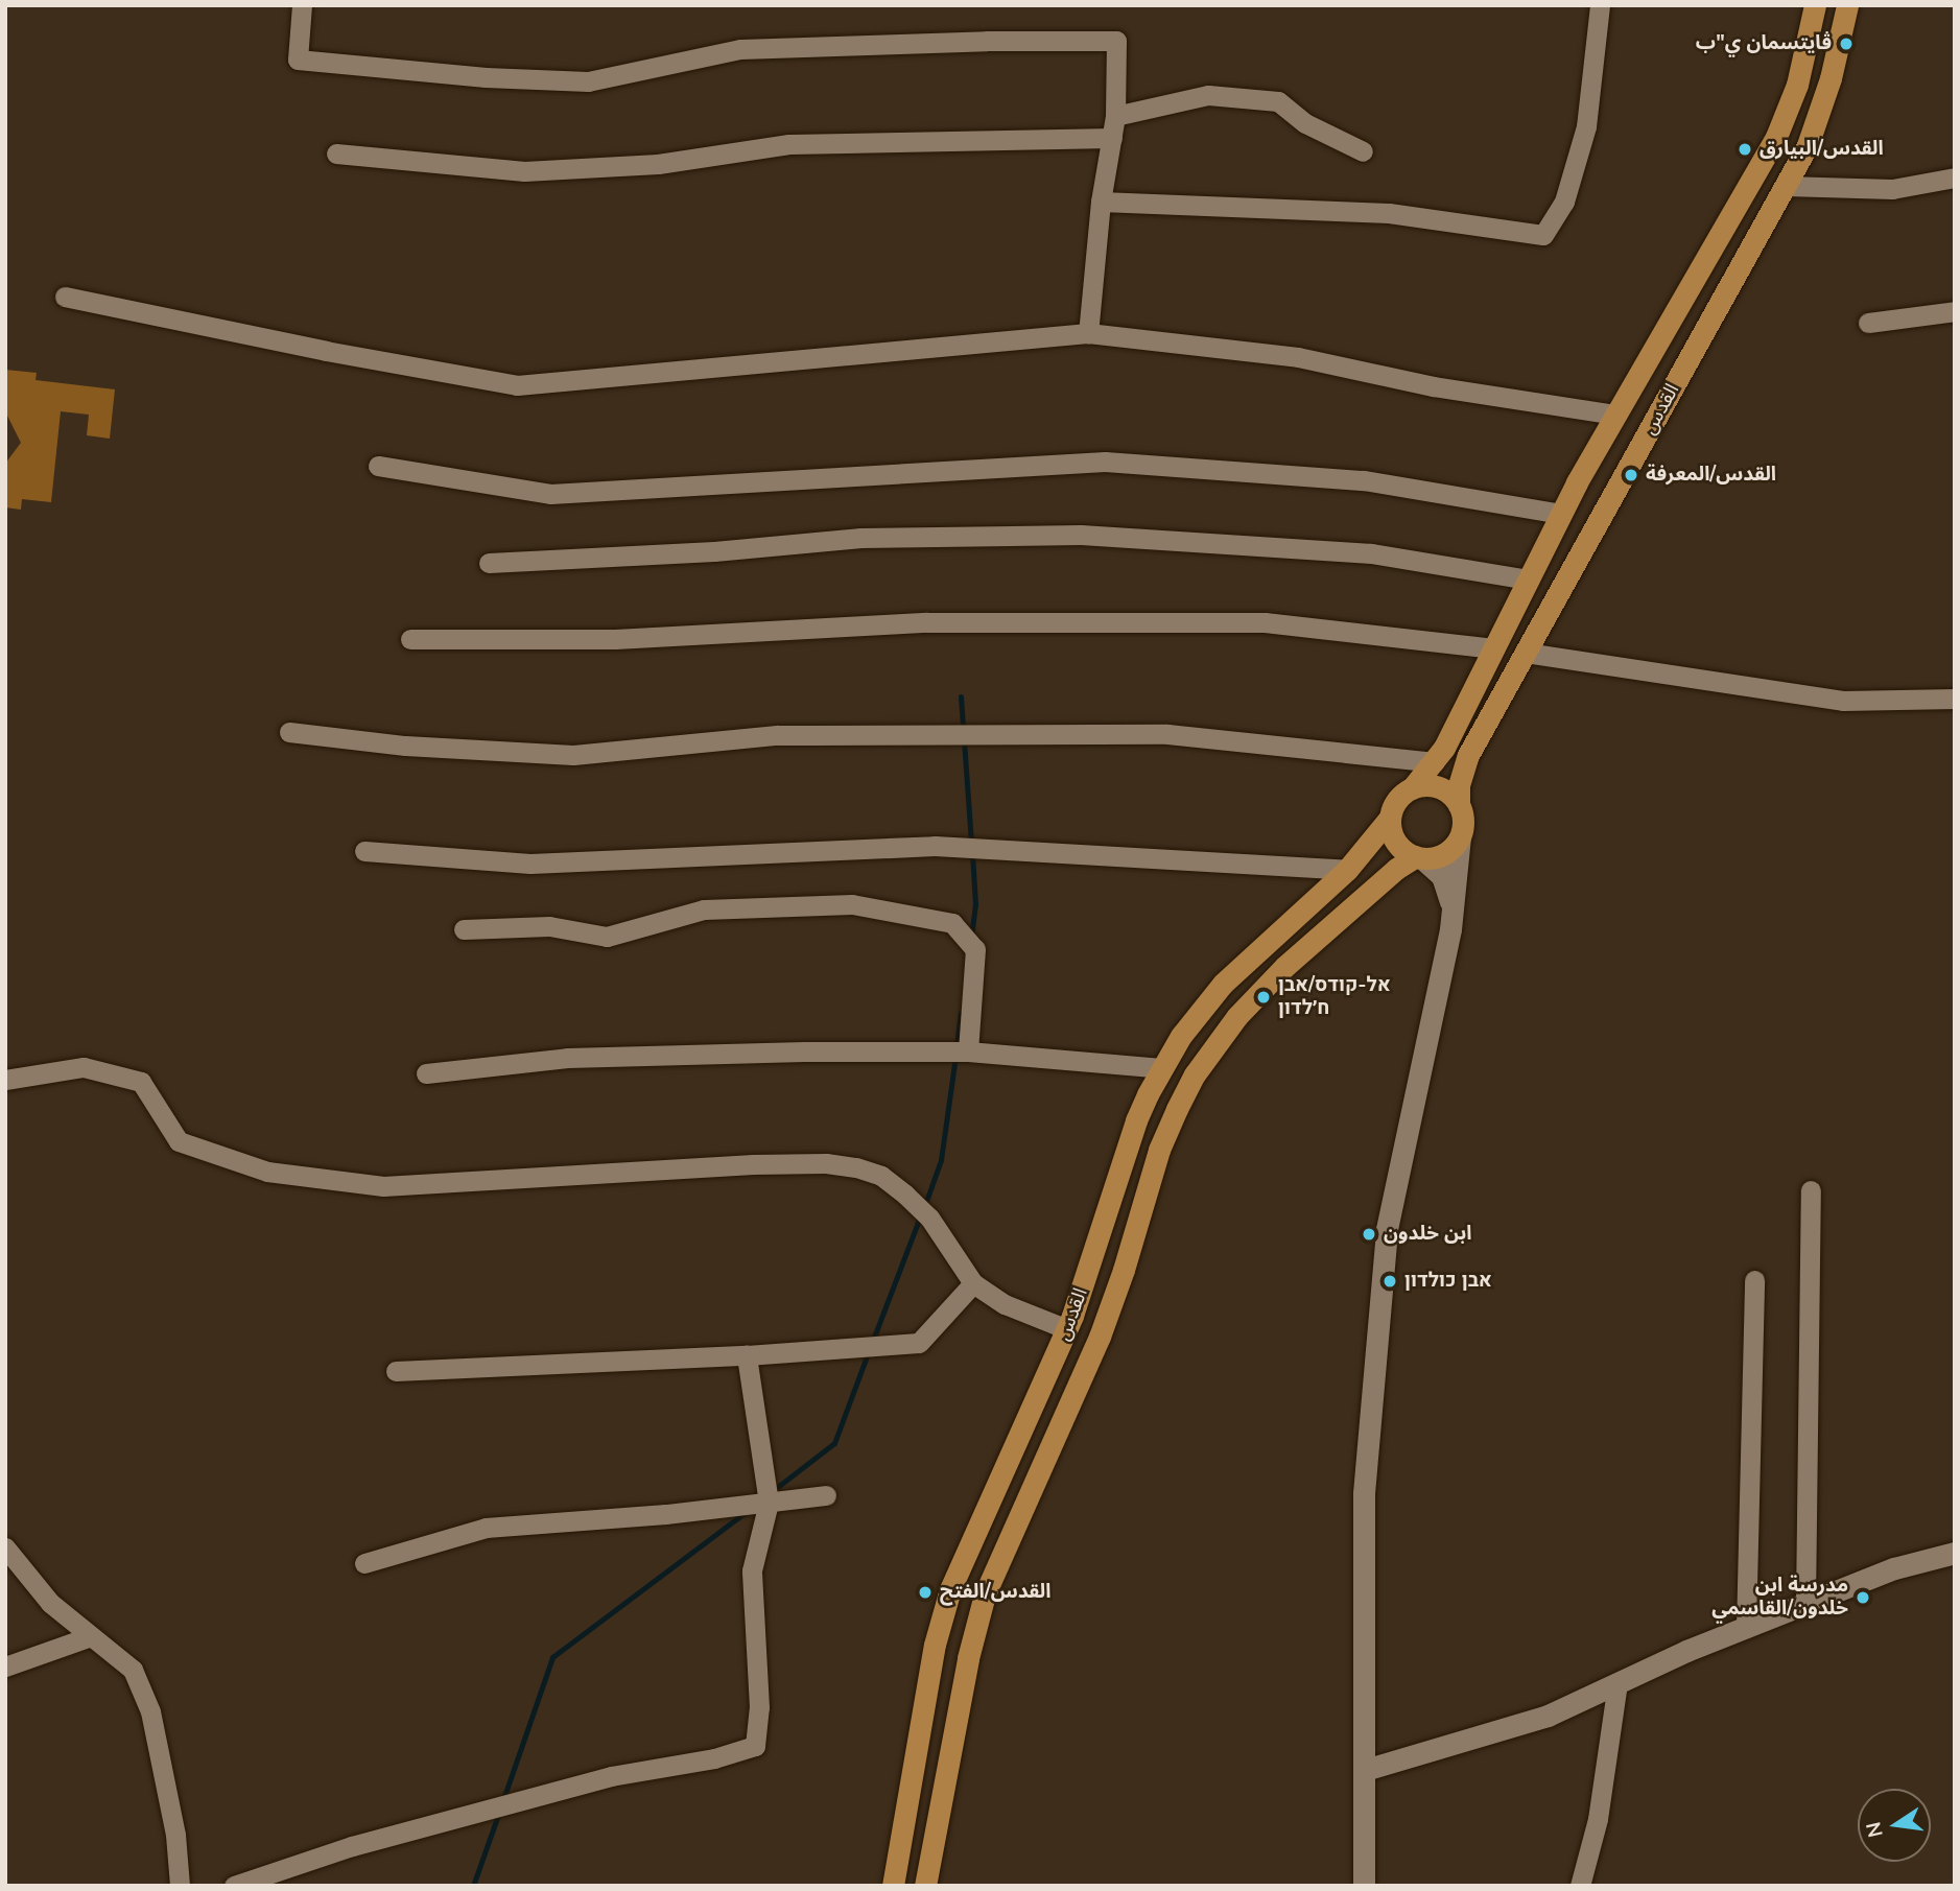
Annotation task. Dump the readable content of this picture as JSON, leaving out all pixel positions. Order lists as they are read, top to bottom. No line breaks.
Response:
{"streets":{"main road":["القدس"]},"places":["ڤايتسمان ي\"ب","القدس/البيارق","القدس/المعرفة","אל-קודס/אבן ח׳לדון","ابن خلدون","אבן כולדון","القدس/الفتح","مدرسة ابن خلدون/القاسمي"],"north":"left"}
